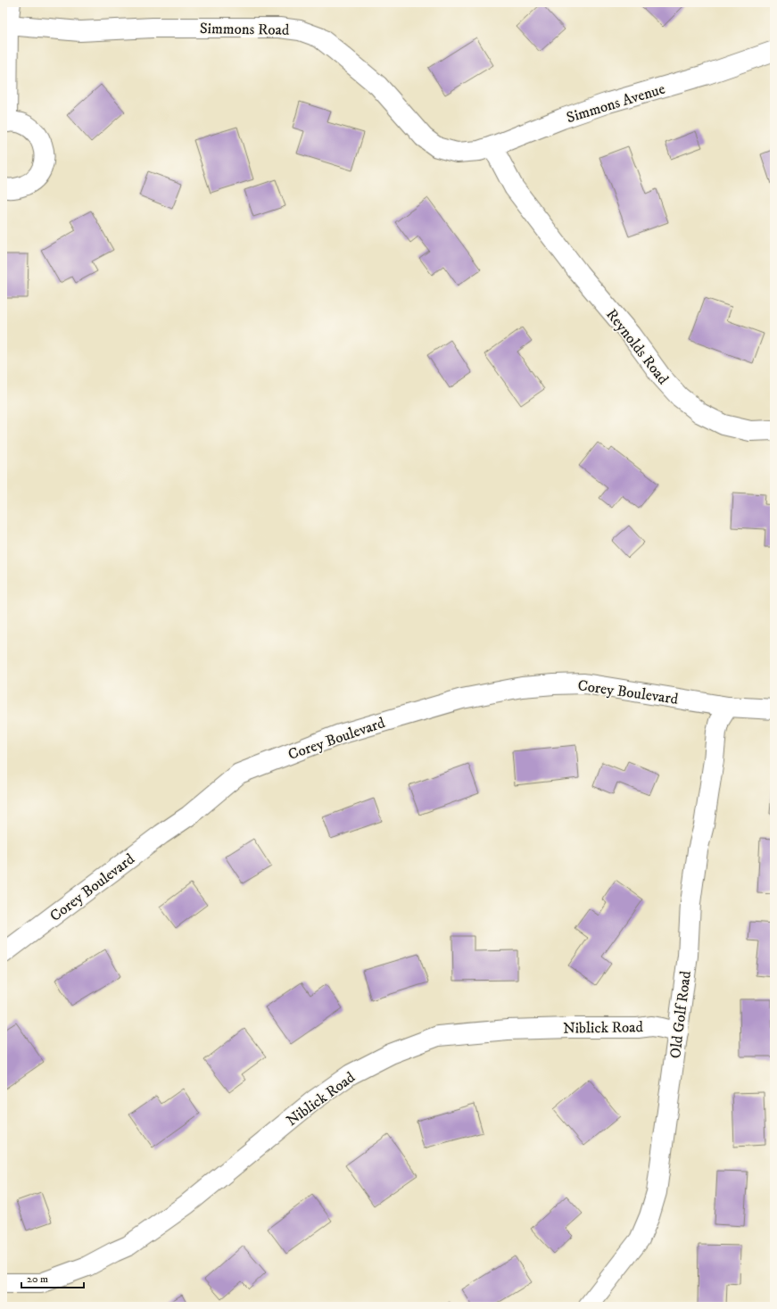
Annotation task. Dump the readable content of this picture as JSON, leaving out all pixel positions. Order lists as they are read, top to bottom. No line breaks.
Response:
{"streets":{"street":["Simmons Road","Simmons Avenue","Reynolds Road","Corey Boulevard","Old Golf Road","Niblick Road"]},"crossings":[["Simmons Road","Simmons Avenue"],["Simmons Avenue","Reynolds Road"],["Corey Boulevard","Old Golf Road"],["Old Golf Road","Niblick Road"]],"scale_bar":"20 m"}
